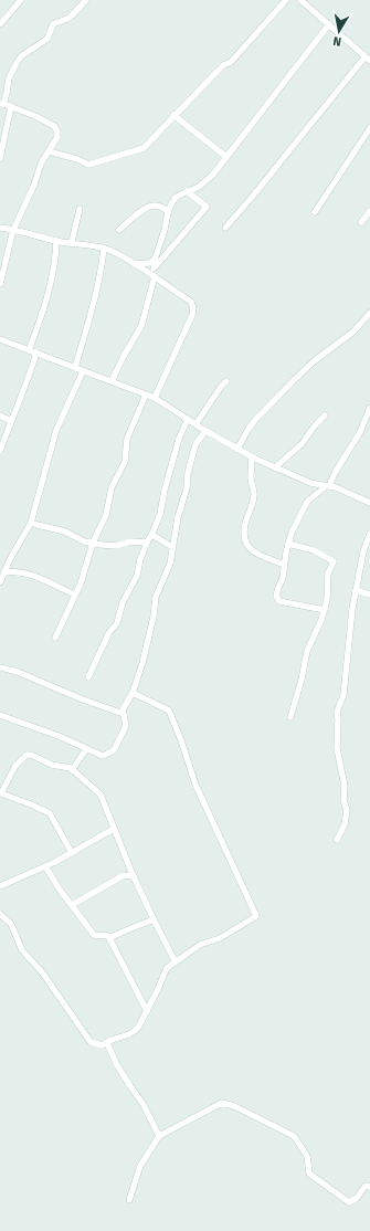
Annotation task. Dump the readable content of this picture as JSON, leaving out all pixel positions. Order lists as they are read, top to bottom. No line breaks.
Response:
{"north":"bottom"}
